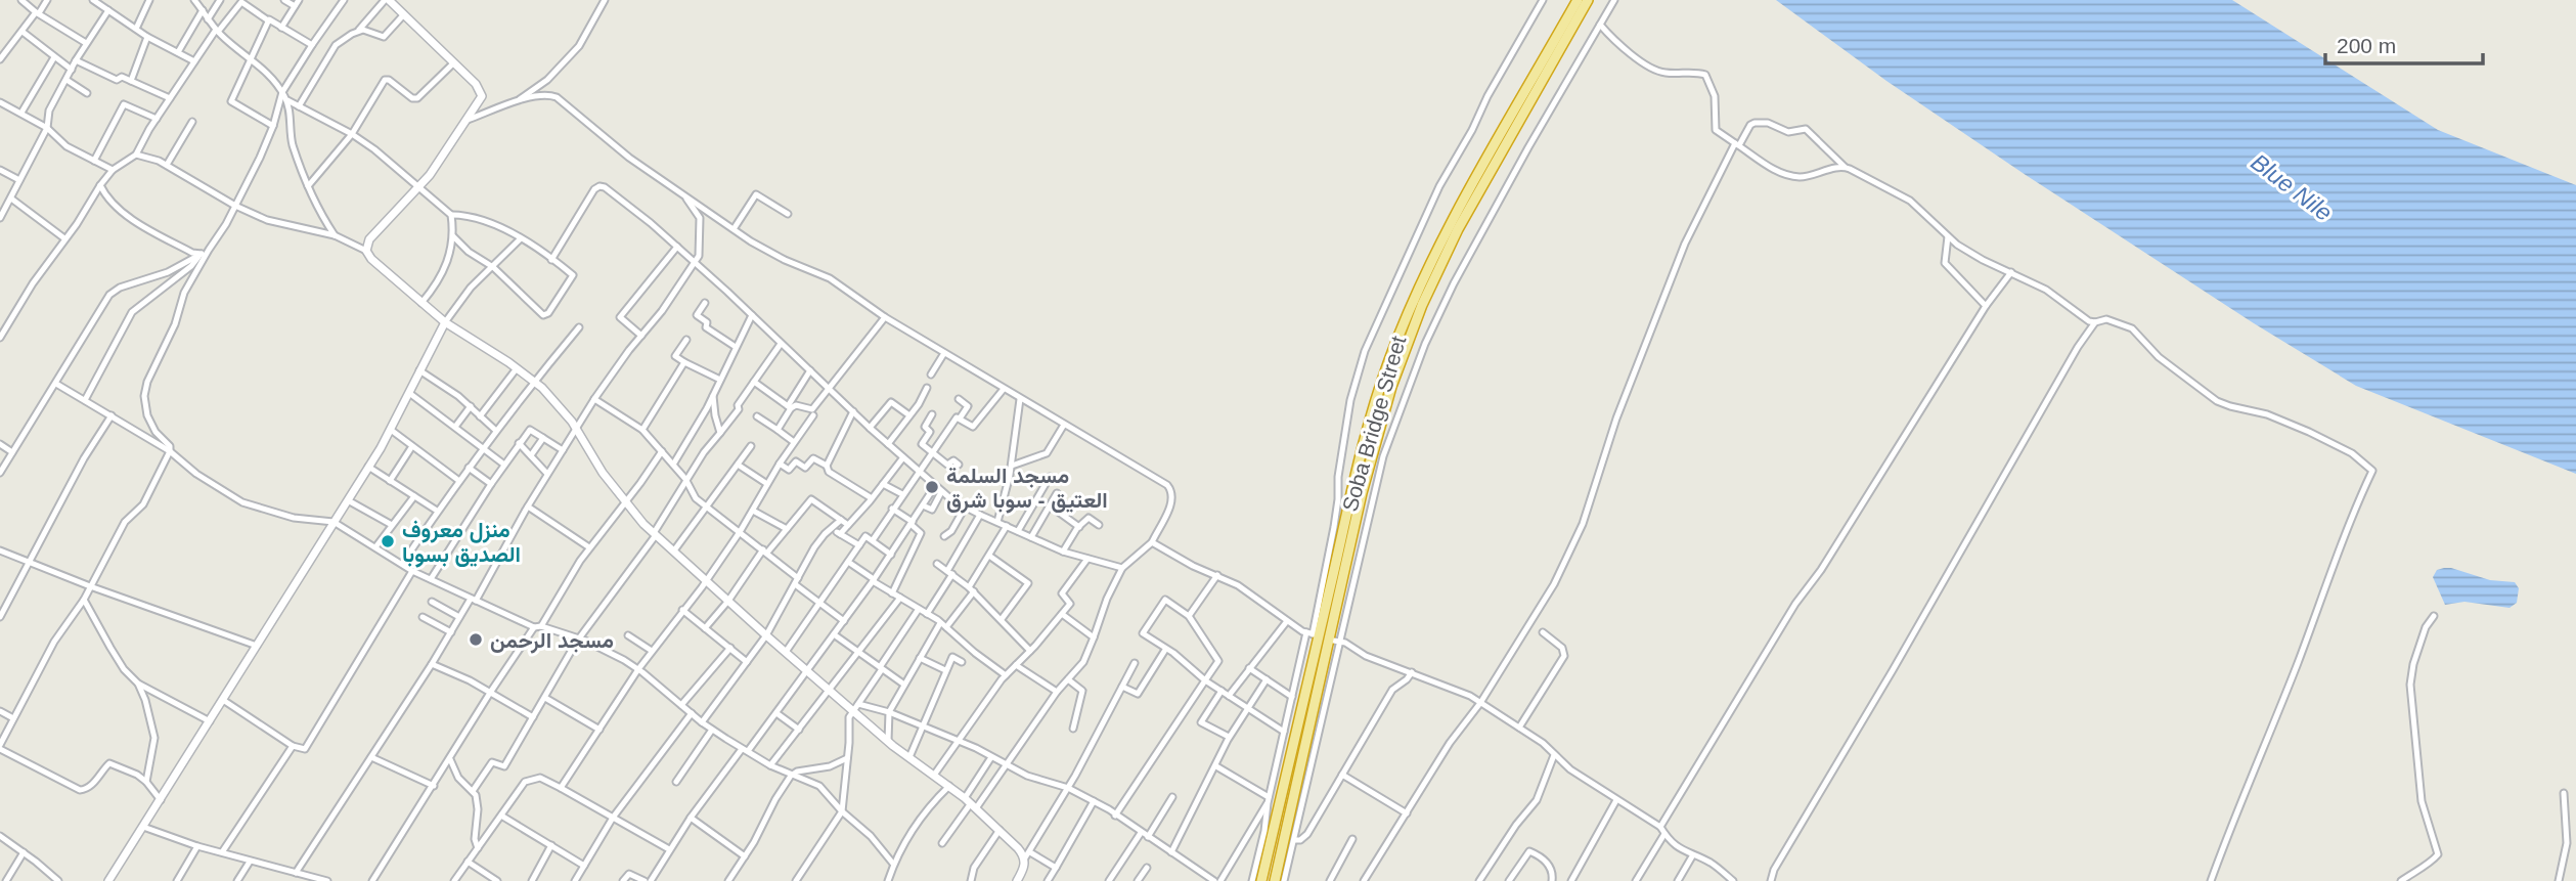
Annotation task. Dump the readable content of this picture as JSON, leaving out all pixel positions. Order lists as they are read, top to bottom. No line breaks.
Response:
{"streets":{"highway":["Soba Bridge Street"]},"water":["Blue Nile"],"places":["مسجد السلمة العتيق - سوبا شرق","منزل معروف الصديق بسوبا","مسجد الرحمن"],"scale_bar":"200 m"}
